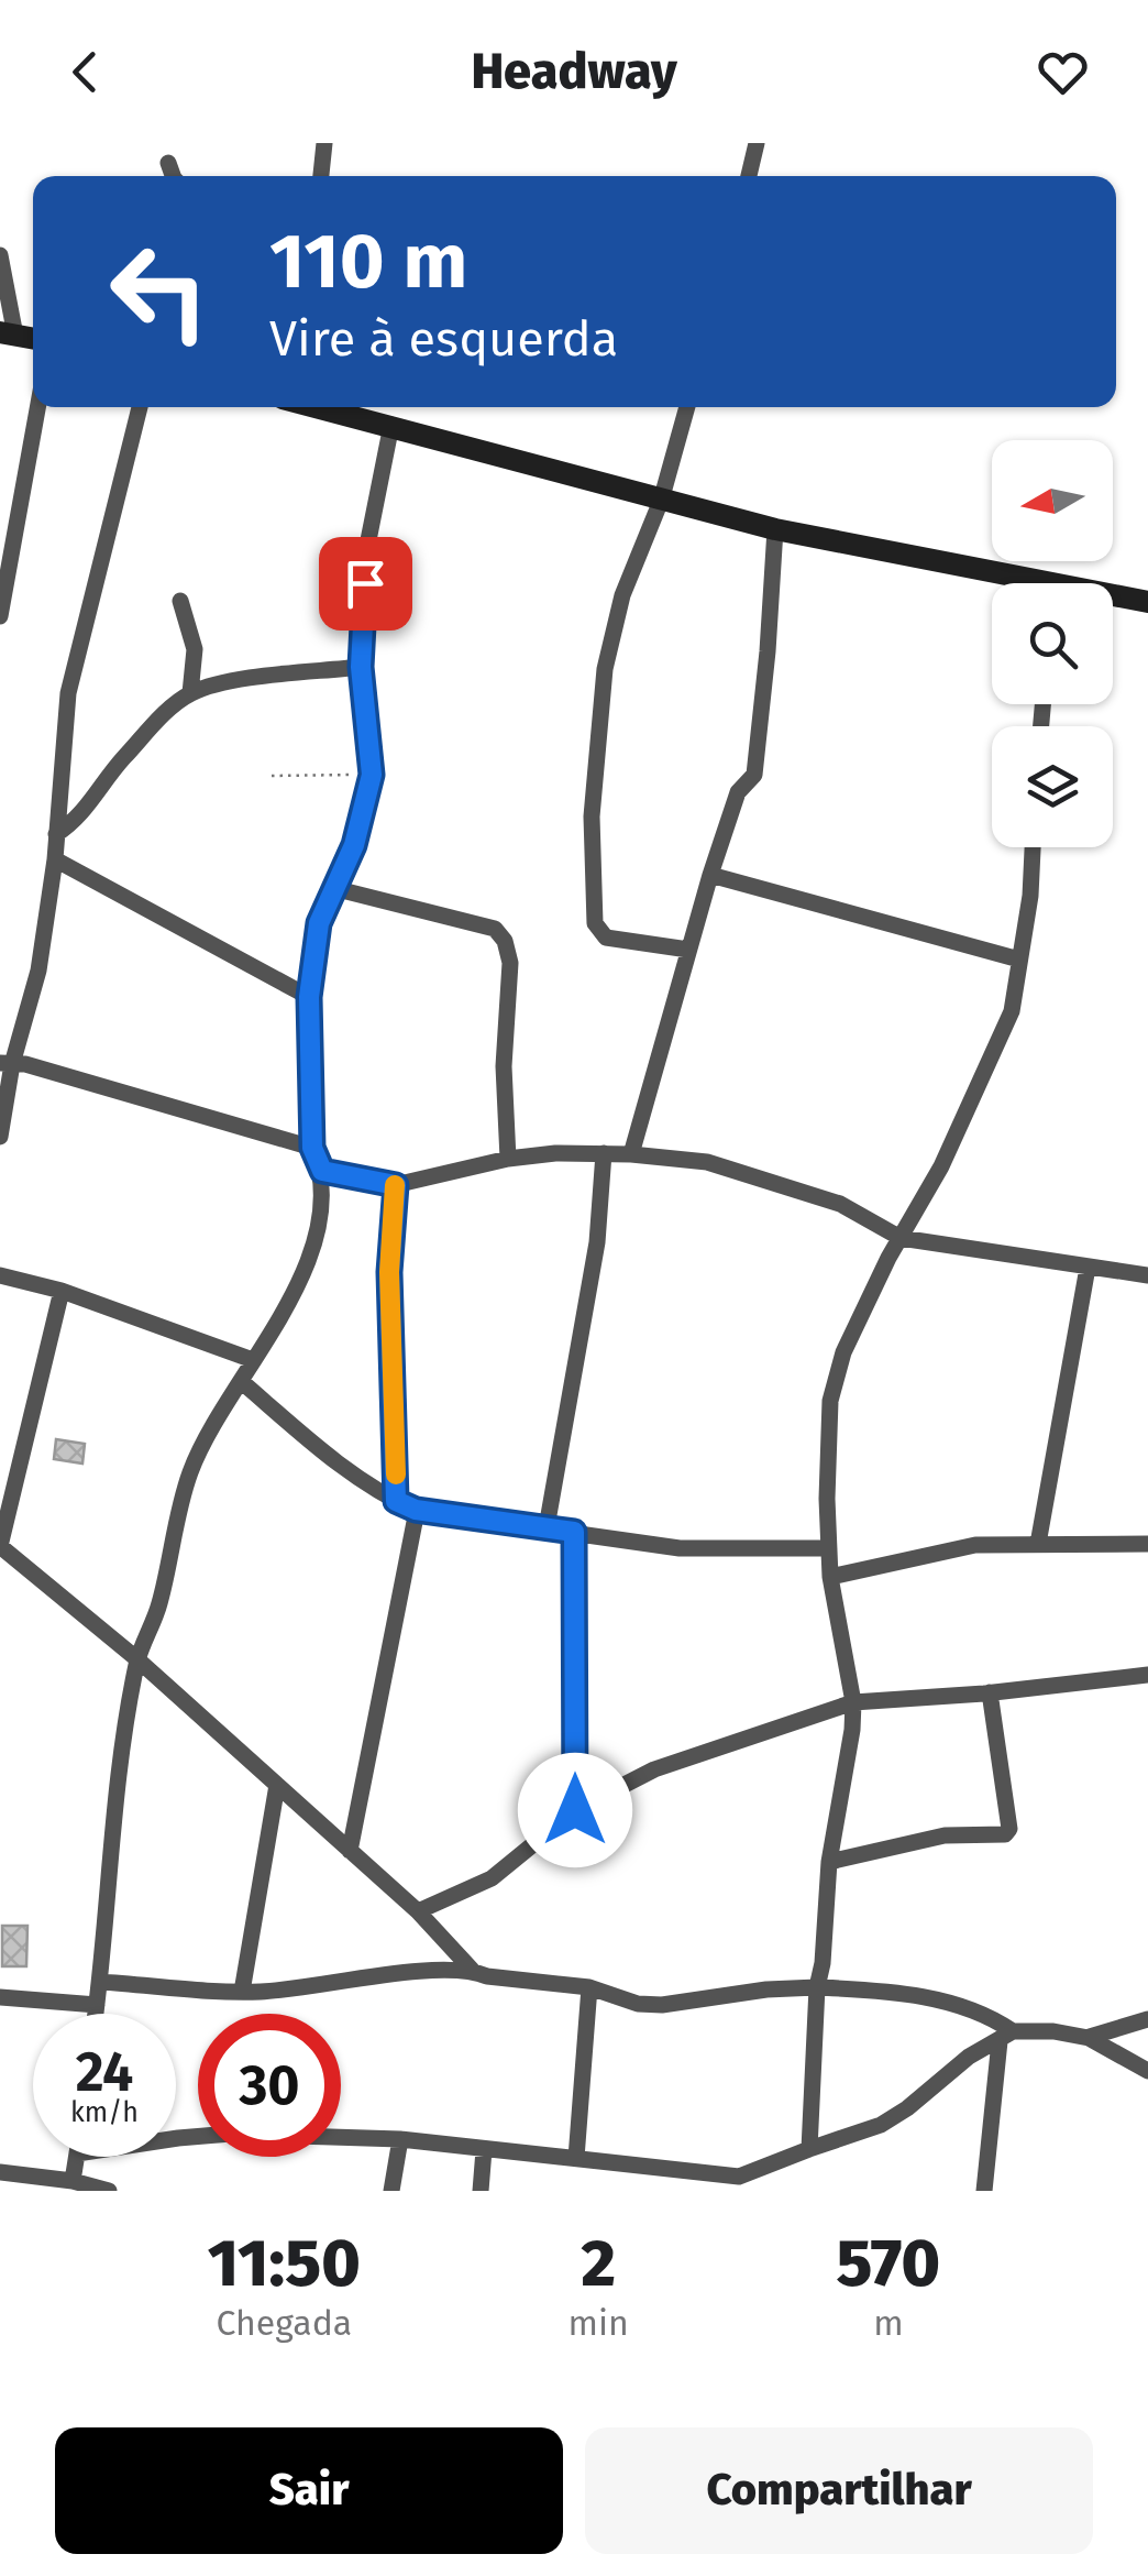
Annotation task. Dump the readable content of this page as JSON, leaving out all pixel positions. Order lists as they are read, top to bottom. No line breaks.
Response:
{"north":"left","page":{"header":"Headway","turn":["110 m","Vire à esquerda"],"speed":"24 km/h","limit":"30","eta":["11:50","Chegada","2","min","570","m"],"buttons":["Sair","Compartilhar"]}}
